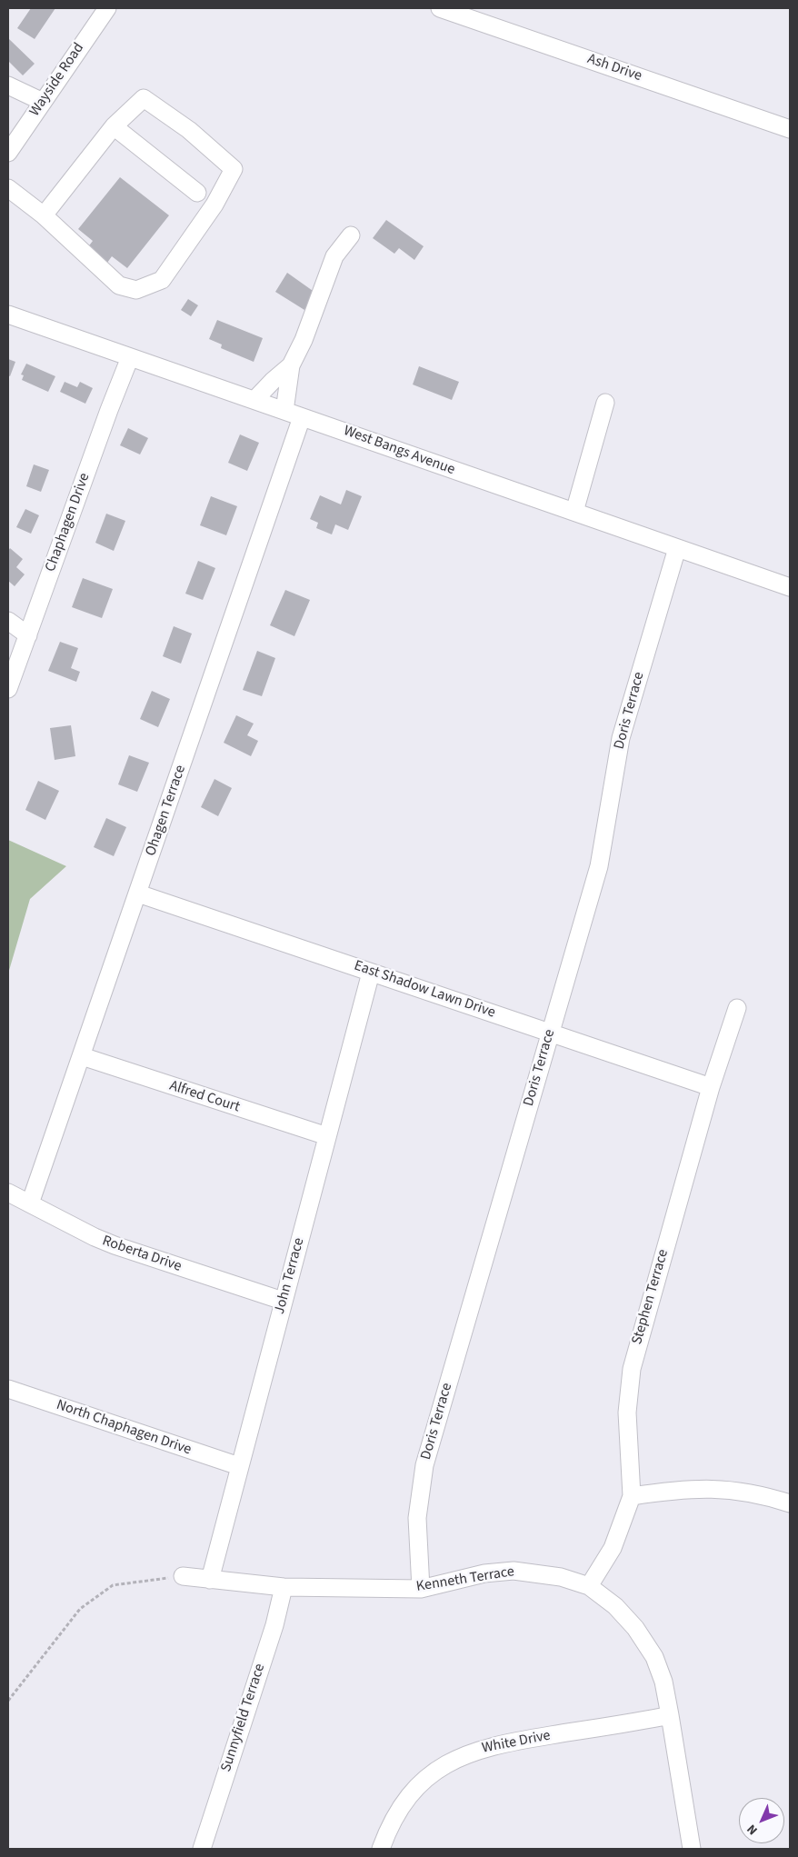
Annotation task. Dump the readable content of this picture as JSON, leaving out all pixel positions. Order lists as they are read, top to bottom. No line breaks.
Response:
{"streets":{"street":["Ash Drive","Wayside Road","West Bangs Avenue","Chaphagen Drive","Doris Terrace","Ohagen Terrace","East Shadow Lawn Drive","Alfred Court","Roberta Drive","John Terrace","Stephen Terrace","North Chaphagen Drive","Kenneth Terrace","Sunnyfield Terrace","White Drive"]},"crossings":[["West Bangs Avenue","Chaphagen Drive"],["West Bangs Avenue","Doris Terrace"],["West Bangs Avenue","Ohagen Terrace"],["Doris Terrace","East Shadow Lawn Drive"],["Doris Terrace","Kenneth Terrace"],["Ohagen Terrace","East Shadow Lawn Drive"],["Ohagen Terrace","Alfred Court"],["Ohagen Terrace","Roberta Drive"],["East Shadow Lawn Drive","John Terrace"],["East Shadow Lawn Drive","Stephen Terrace"],["Alfred Court","John Terrace"],["Roberta Drive","John Terrace"],["John Terrace","North Chaphagen Drive"],["John Terrace","Kenneth Terrace"],["Stephen Terrace","Kenneth Terrace"],["Kenneth Terrace","Sunnyfield Terrace"],["Kenneth Terrace","White Drive"]],"north":"bottom left"}
